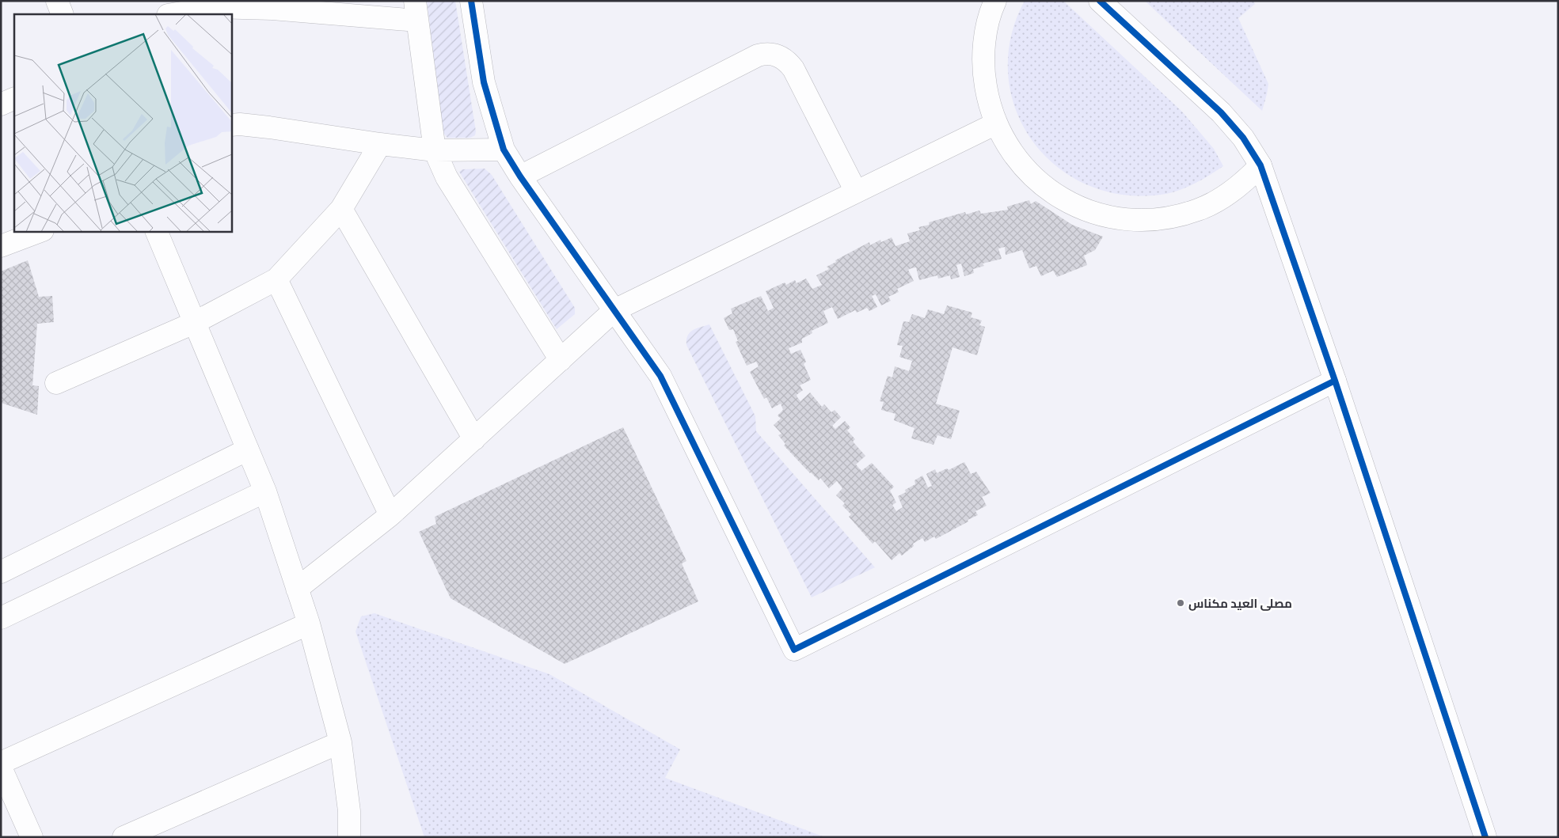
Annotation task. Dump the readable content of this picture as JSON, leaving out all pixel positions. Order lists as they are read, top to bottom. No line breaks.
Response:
{"places":["مصلى العيد مكناس"]}
